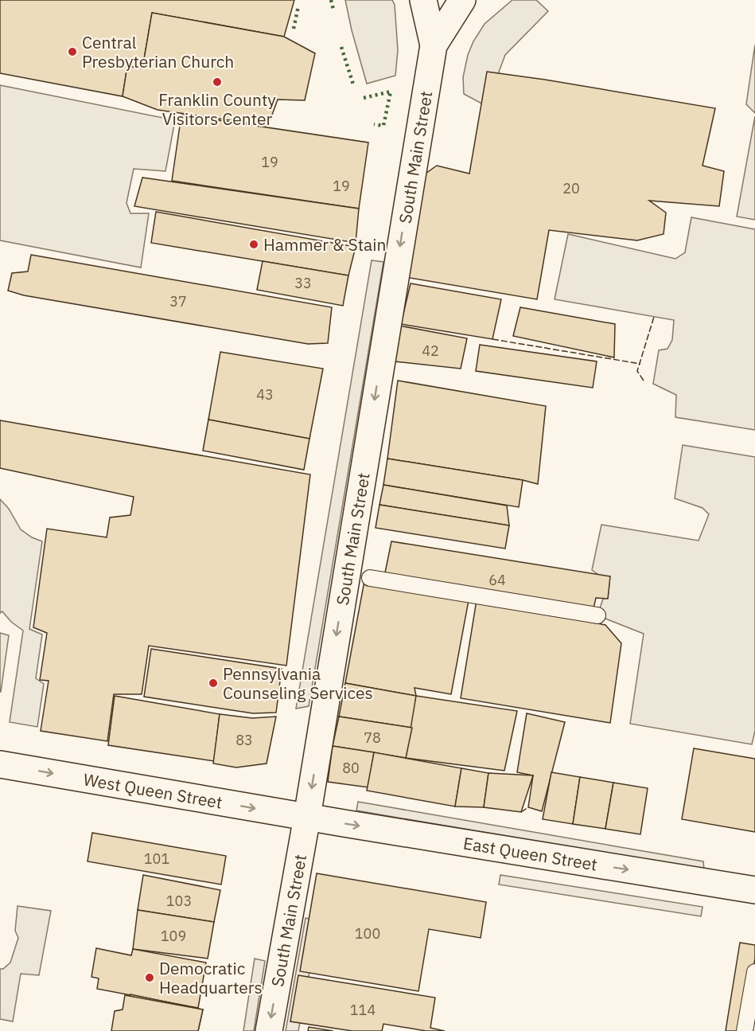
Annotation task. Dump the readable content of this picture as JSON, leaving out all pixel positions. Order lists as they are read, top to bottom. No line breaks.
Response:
{"streets":{"main road":["South Main Street","West Queen Street","East Queen Street"]},"crossings":[["South Main Street","West Queen Street"],["South Main Street","East Queen Street"],["West Queen Street","East Queen Street"]],"one_way":["South Main Street","West Queen Street","East Queen Street"],"places":["Central Presbyterian Church","Franklin County Visitors Center","Hammer & Stain","Pennsylvania Counseling Services","Democratic Headquarters"],"house_numbers":["19","19","20","33","37","42","43","64","78","83","80","101","103","100","109","114"]}
